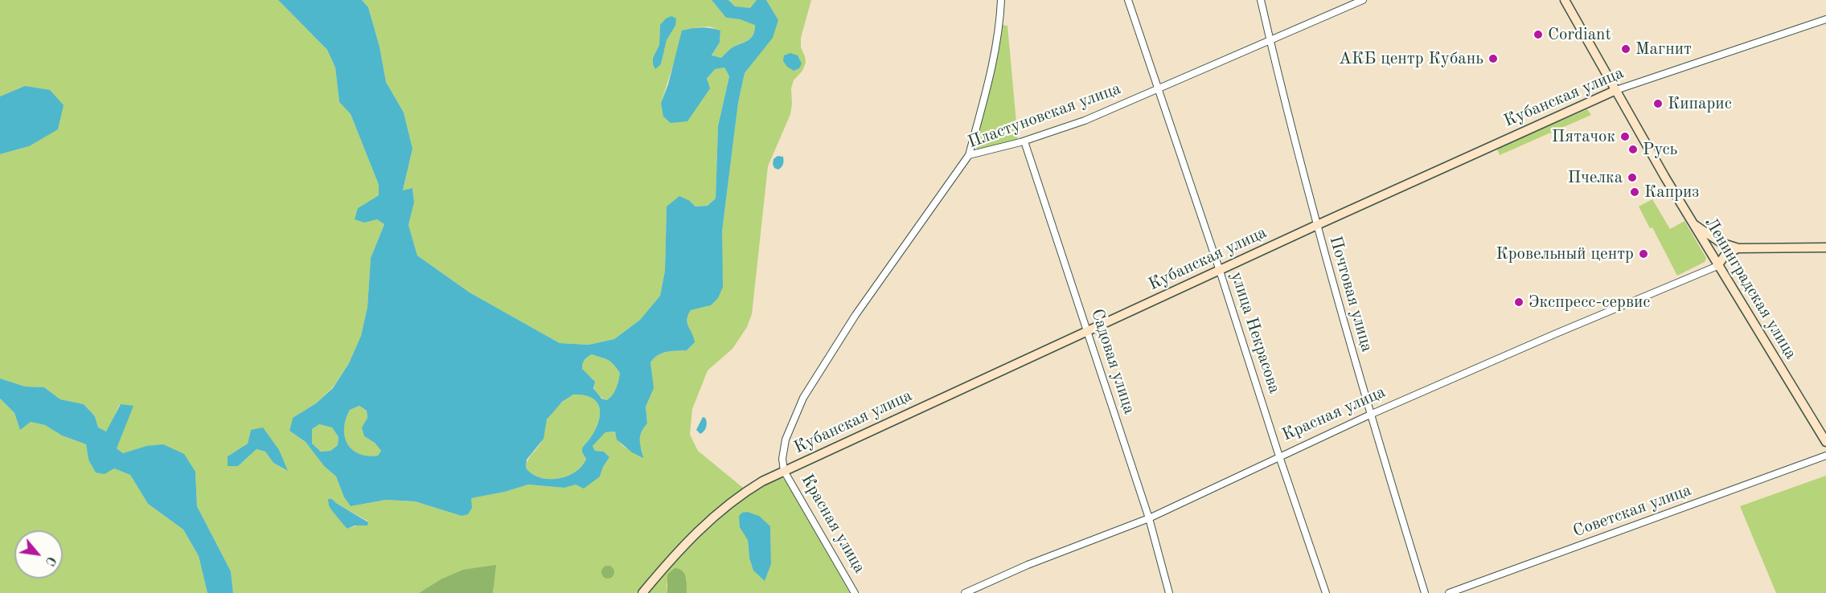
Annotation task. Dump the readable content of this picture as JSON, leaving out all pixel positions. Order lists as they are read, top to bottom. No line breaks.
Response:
{"streets":{"street":["Кубанская улица","Пластуновская улица","Ленинградская улица","Почтовая улица","улица Некрасова","Садовая улица","Красная улица","Советская улица"]},"crossings":[["Кубанская улица","Пластуновская улица"],["Кубанская улица","Ленинградская улица"],["Кубанская улица","Почтовая улица"],["Кубанская улица","улица Некрасова"],["Кубанская улица","Садовая улица"],["Кубанская улица","Красная улица"],["Пластуновская улица","Почтовая улица"],["Пластуновская улица","улица Некрасова"],["Пластуновская улица","Садовая улица"],["Пластуновская улица","Красная улица"],["Ленинградская улица","Красная улица"],["Почтовая улица","Красная улица"],["улица Некрасова","Красная улица"],["Садовая улица","Красная улица"]],"places":["Cordiant","Магнит","АКБ центр Кубань","Кипарис","Пятачок","Русь","Пчелка","Каприз","Кровельный центр","Экспресс-сервис"],"north":"bottom right"}
